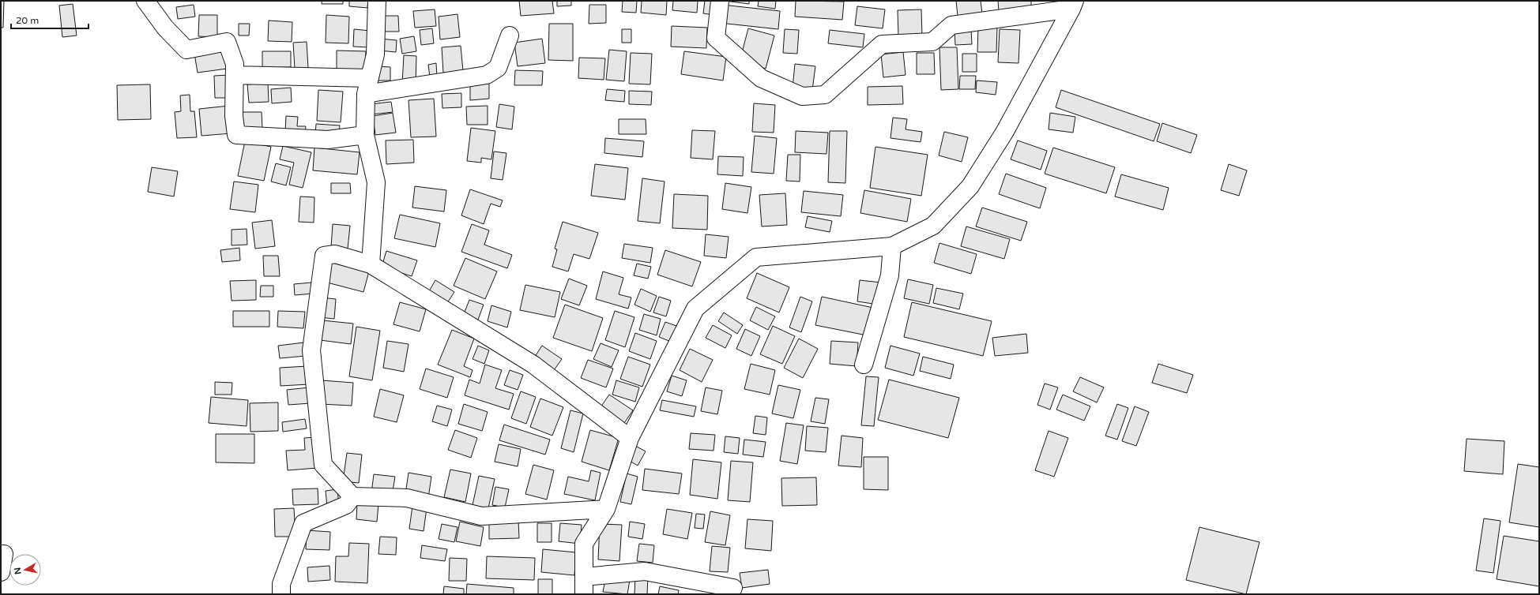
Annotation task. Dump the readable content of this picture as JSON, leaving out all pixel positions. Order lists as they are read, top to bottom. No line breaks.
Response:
{"scale_bar":"20 m","north":"left"}
